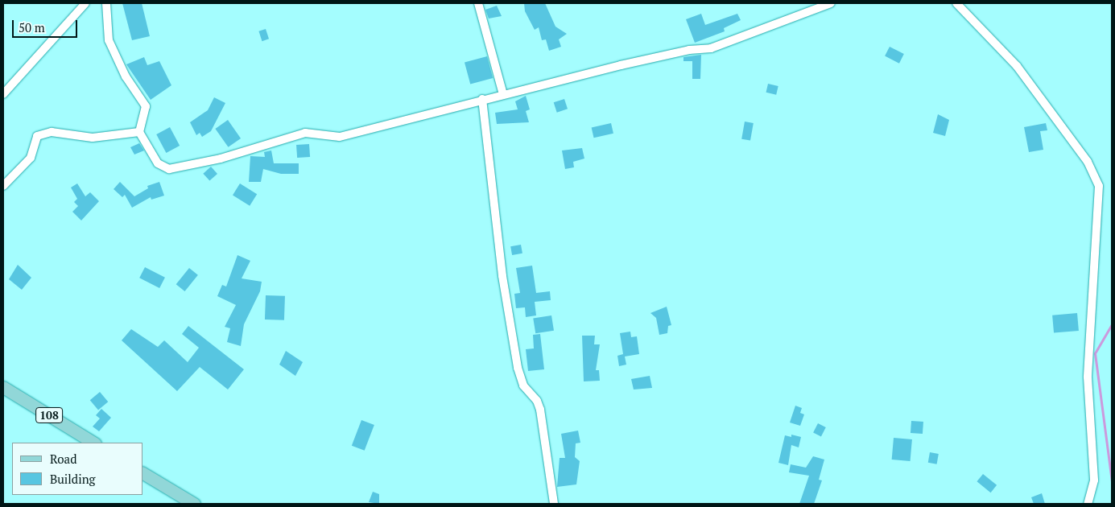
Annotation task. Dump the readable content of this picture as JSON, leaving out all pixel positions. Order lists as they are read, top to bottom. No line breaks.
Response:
{"streets":{"main road":["108"]},"legend":["Road","Building"],"scale_bar":"50 m"}
